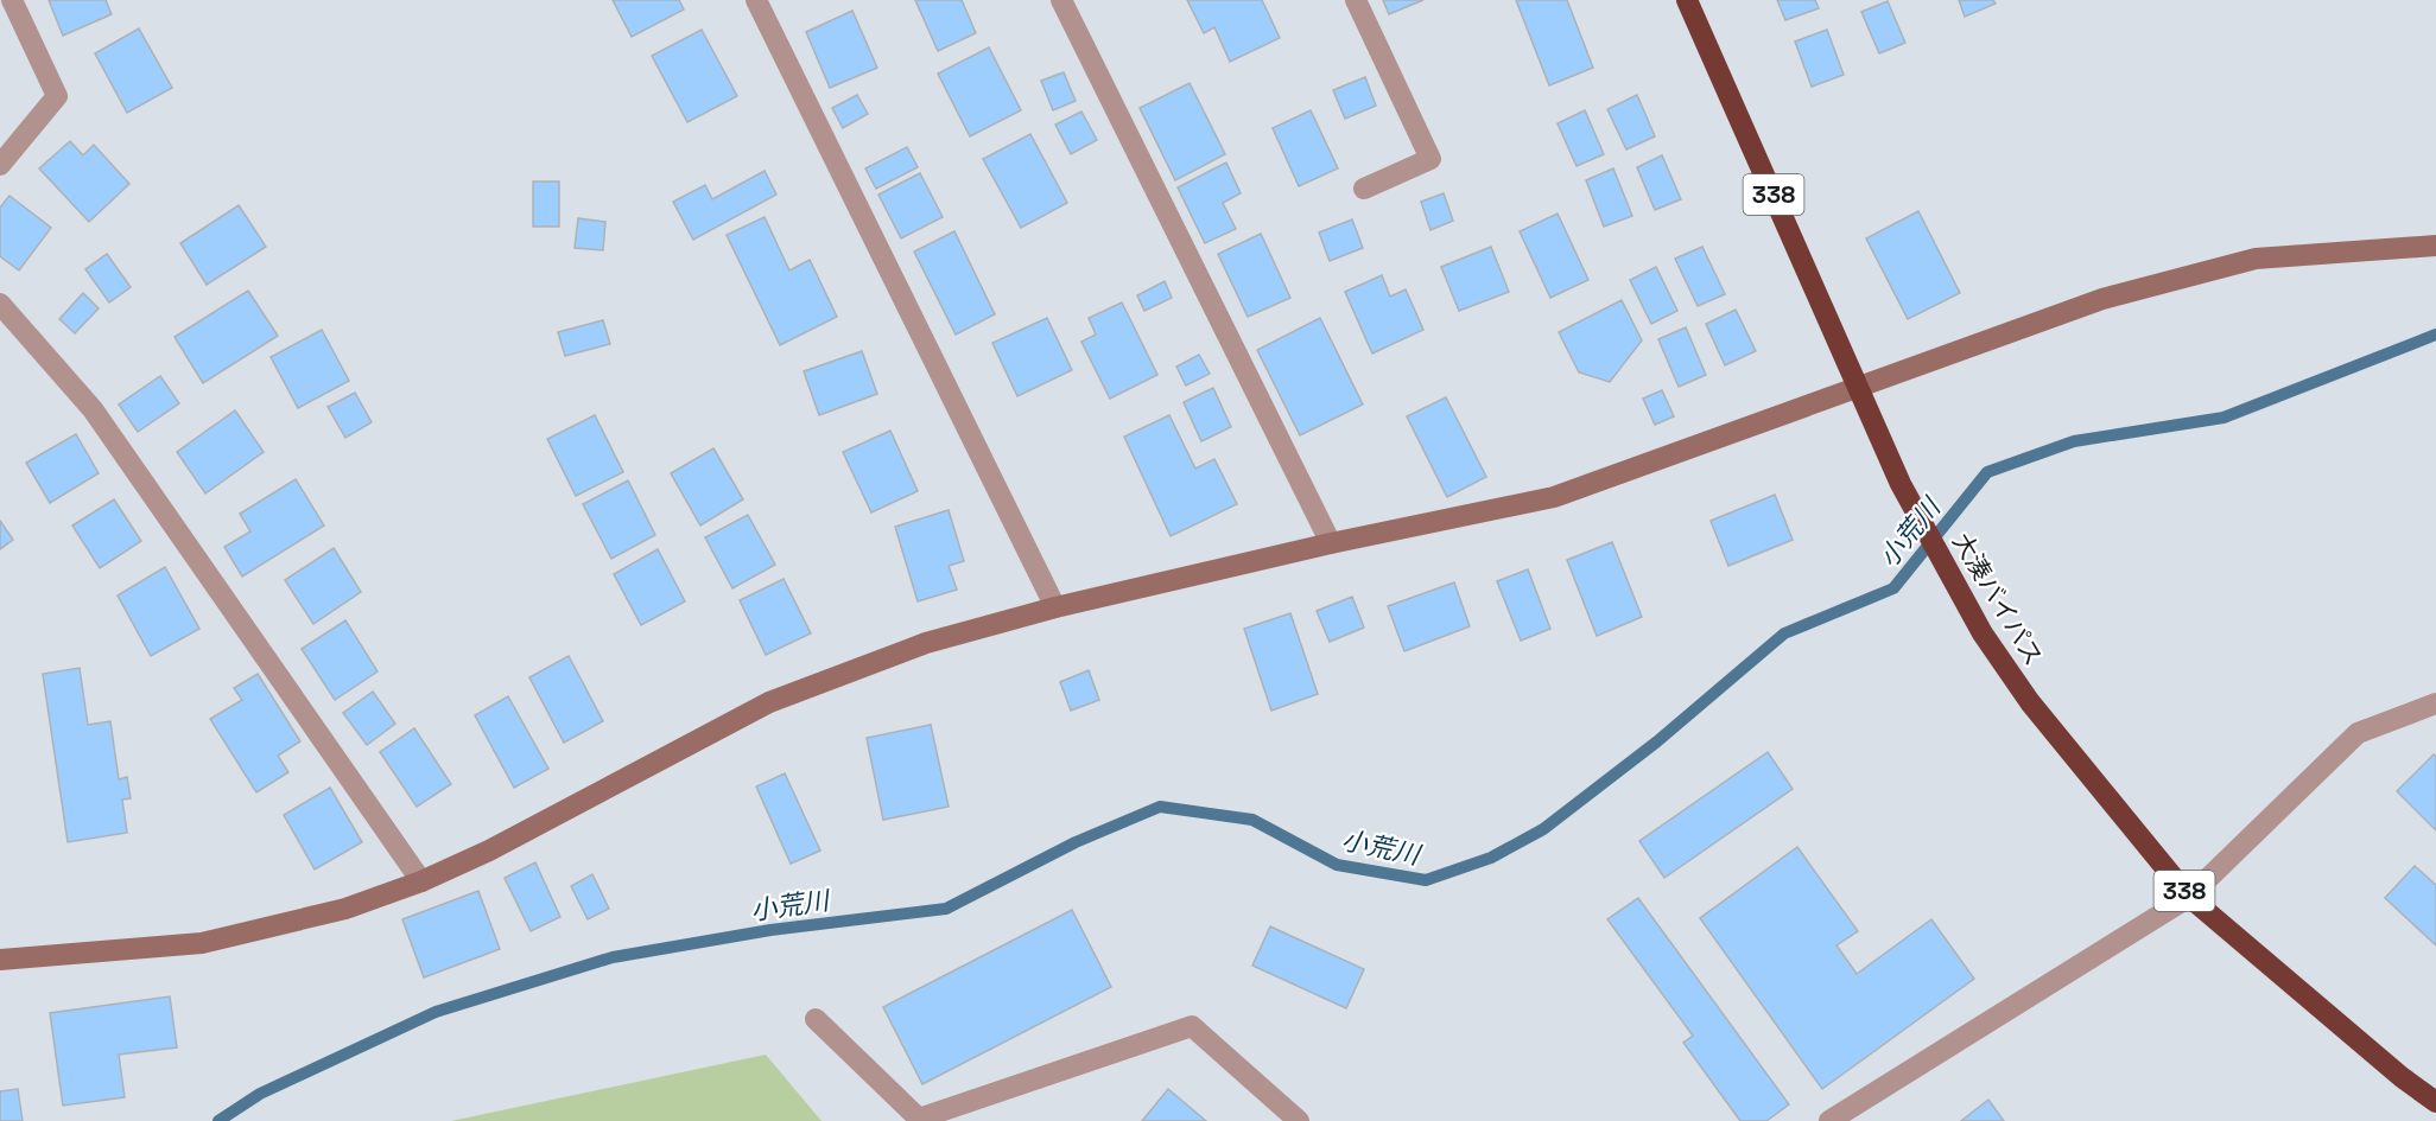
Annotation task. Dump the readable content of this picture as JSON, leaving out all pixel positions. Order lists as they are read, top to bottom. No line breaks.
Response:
{"streets":{"highway":["338","大湊バイパス"]},"water":["小荒川"]}
